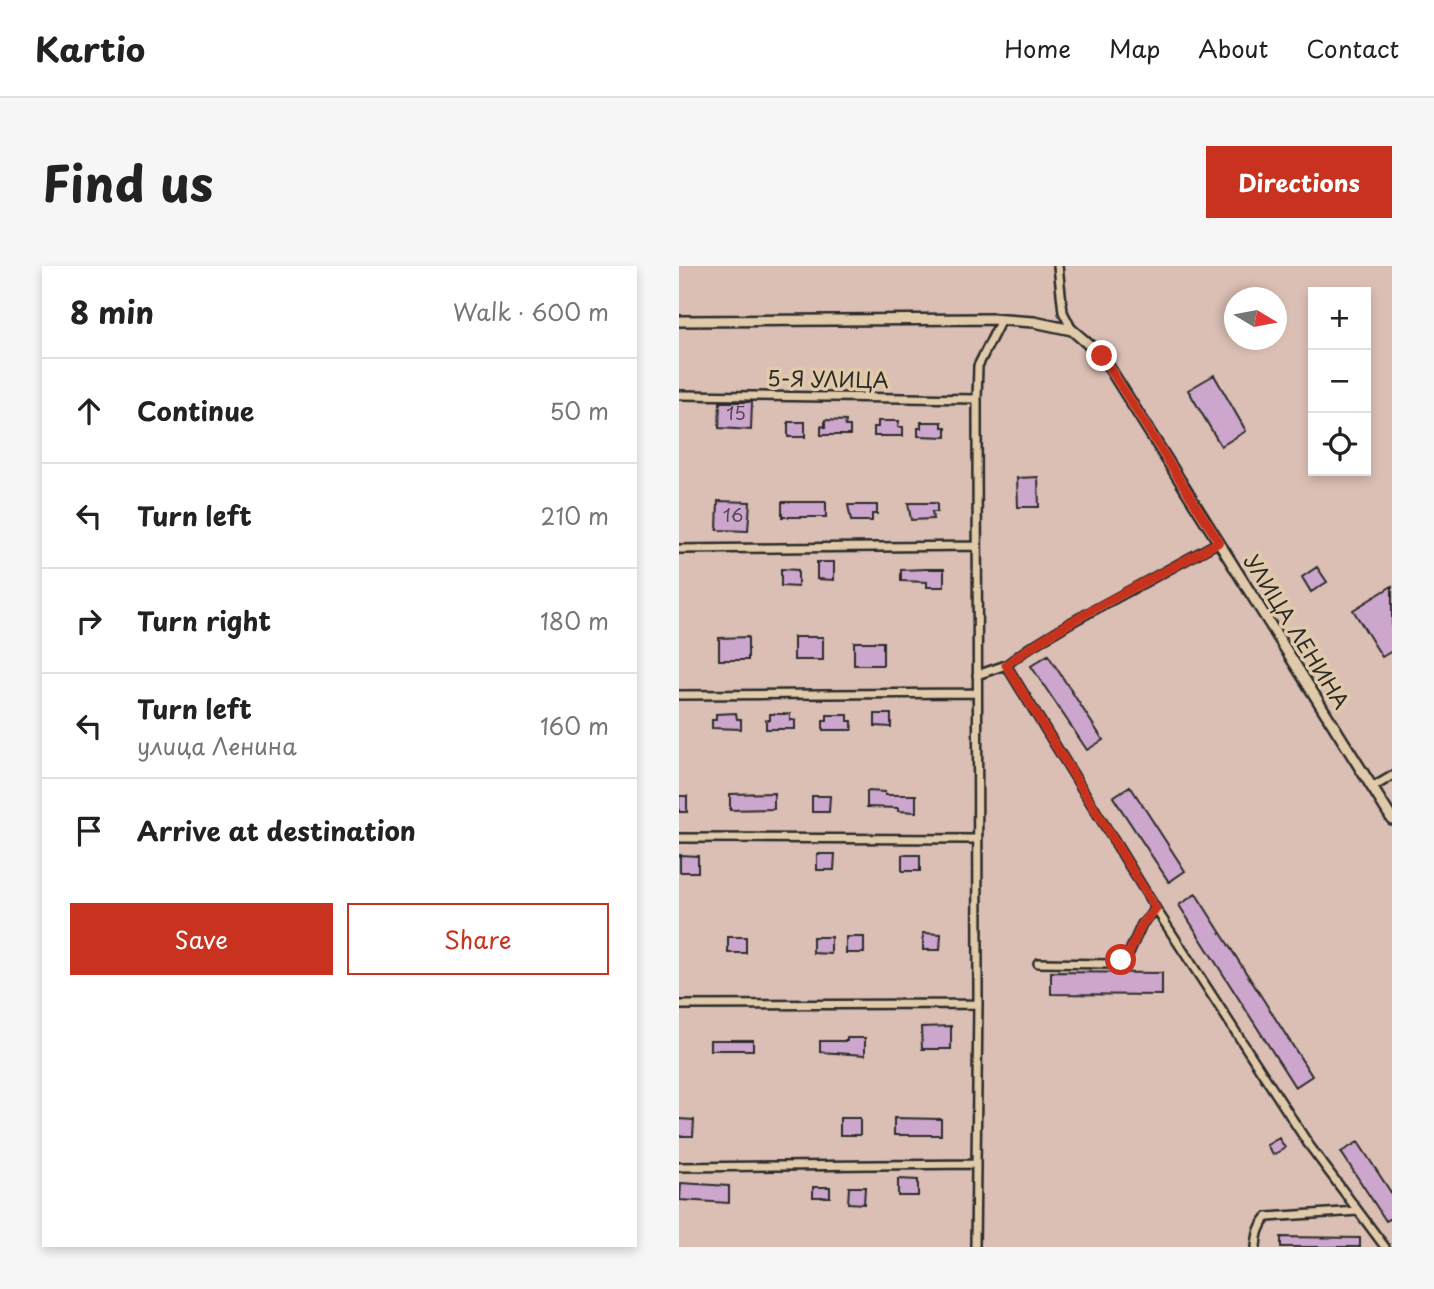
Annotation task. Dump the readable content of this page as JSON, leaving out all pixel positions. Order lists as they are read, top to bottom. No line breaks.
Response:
{"streets":{"street":["5-Я УЛИЦА","УЛИЦА ЛЕНИНА"]},"house_numbers":["15","16"],"north":"right","page":{"header":"Kartio","nav":["Home","Map","About","Contact"],"title":"Find us","buttons":["Directions",["Save","Share"]],"heading":["8 min","Walk · 600 m"],"map_buttons":["+","−"],"list":[["Continue","50 m"],["Turn left","210 m"],["Turn right","180 m"],["Turn left","улица Ленина","160 m"],"Arrive at destination"]}}
